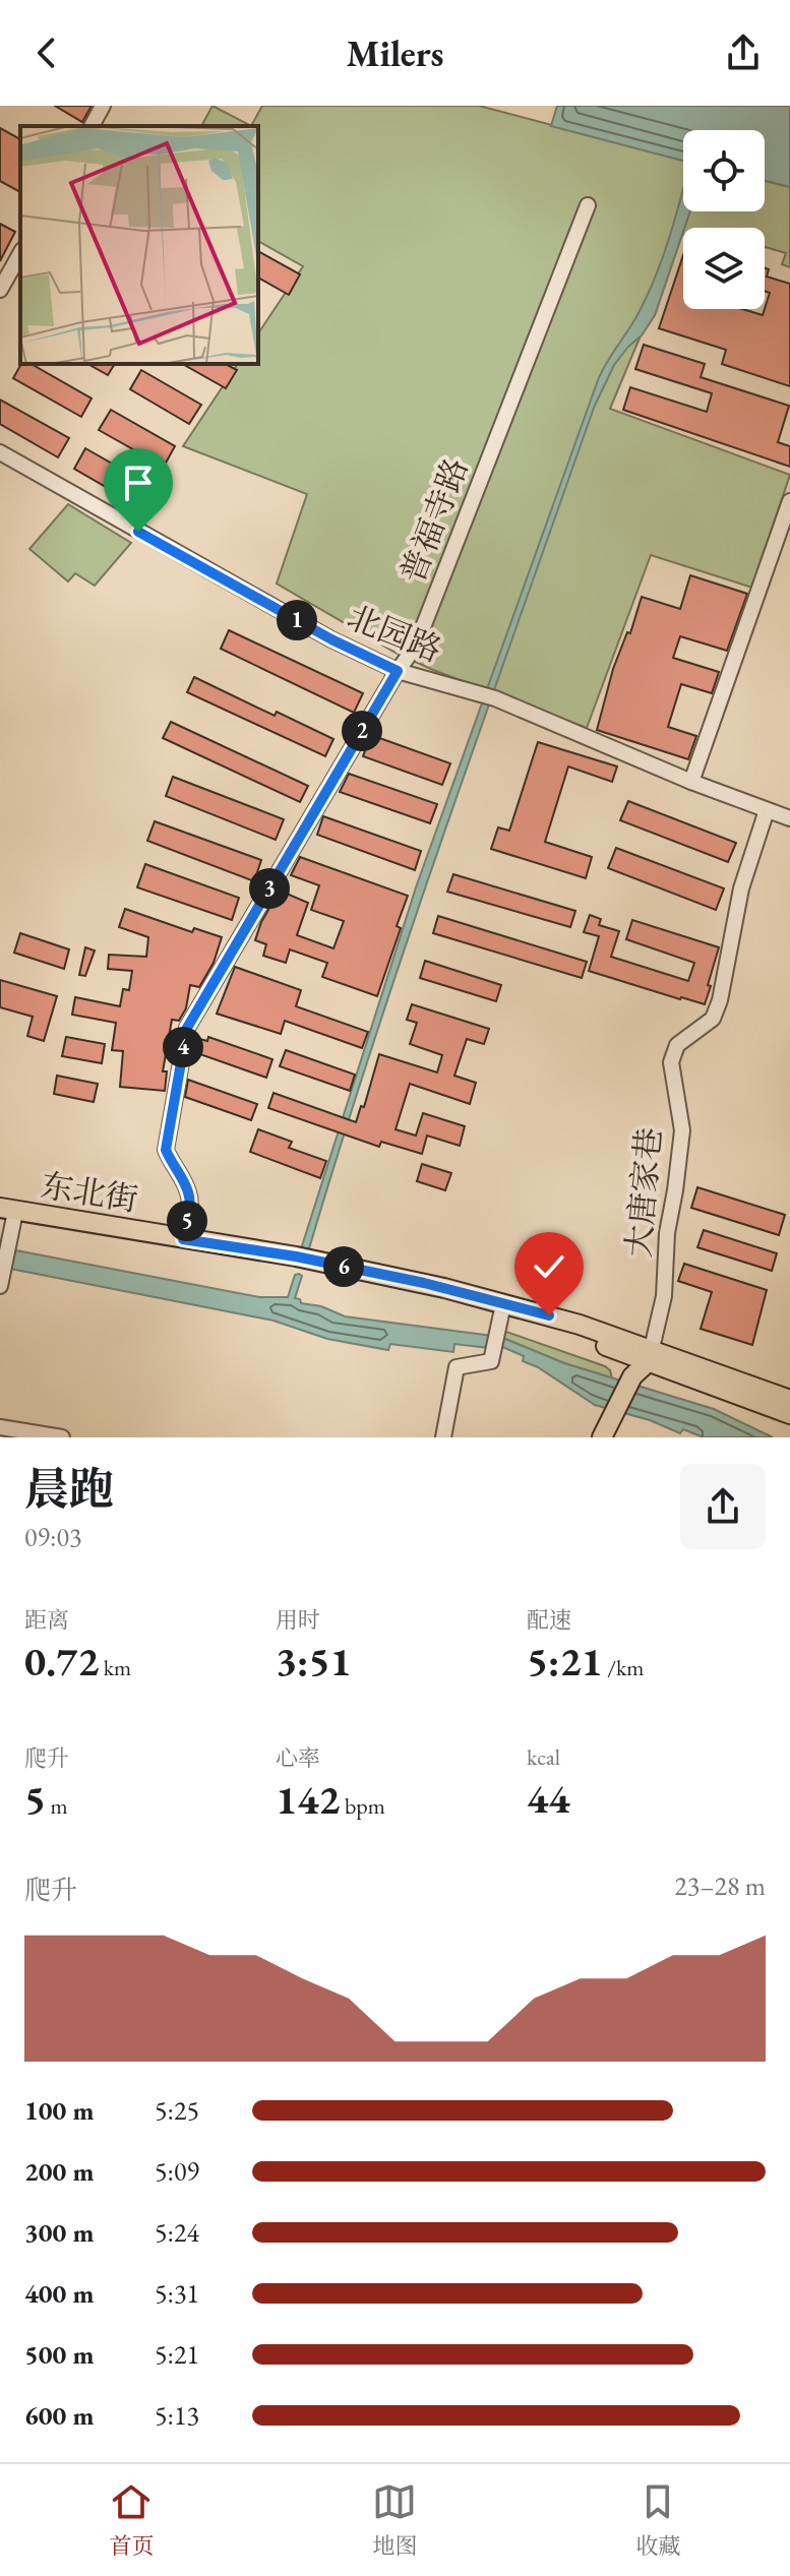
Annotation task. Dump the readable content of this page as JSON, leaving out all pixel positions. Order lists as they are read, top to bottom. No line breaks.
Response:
{"streets":{"main road":["东北街"],"street":["普福寺路","北园路","大唐家巷"]},"crossings":[["普福寺路","北园路"],["普福寺路","东北街"],["北园路","大唐家巷"],["东北街","大唐家巷"]],"page":{"header":"Milers","pins":["1","2","3","4","5","6"],"heading":["晨跑","09:03"],"stats":[["距离","0.72 km"],["用时","3:51"],["配速","5:21 /km"],["爬升","5 m"],["心率","142 bpm"],["kcal","44"]],"chart":["爬升","23–28 m"],"list":[{"name":"100 m","note":"5:25"},{"name":"200 m","note":"5:09"},{"name":"300 m","note":"5:24"},{"name":"400 m","note":"5:31"},{"name":"500 m","note":"5:21"},{"name":"600 m","note":"5:13"}],"tabs":["首页","地图","收藏"]}}
